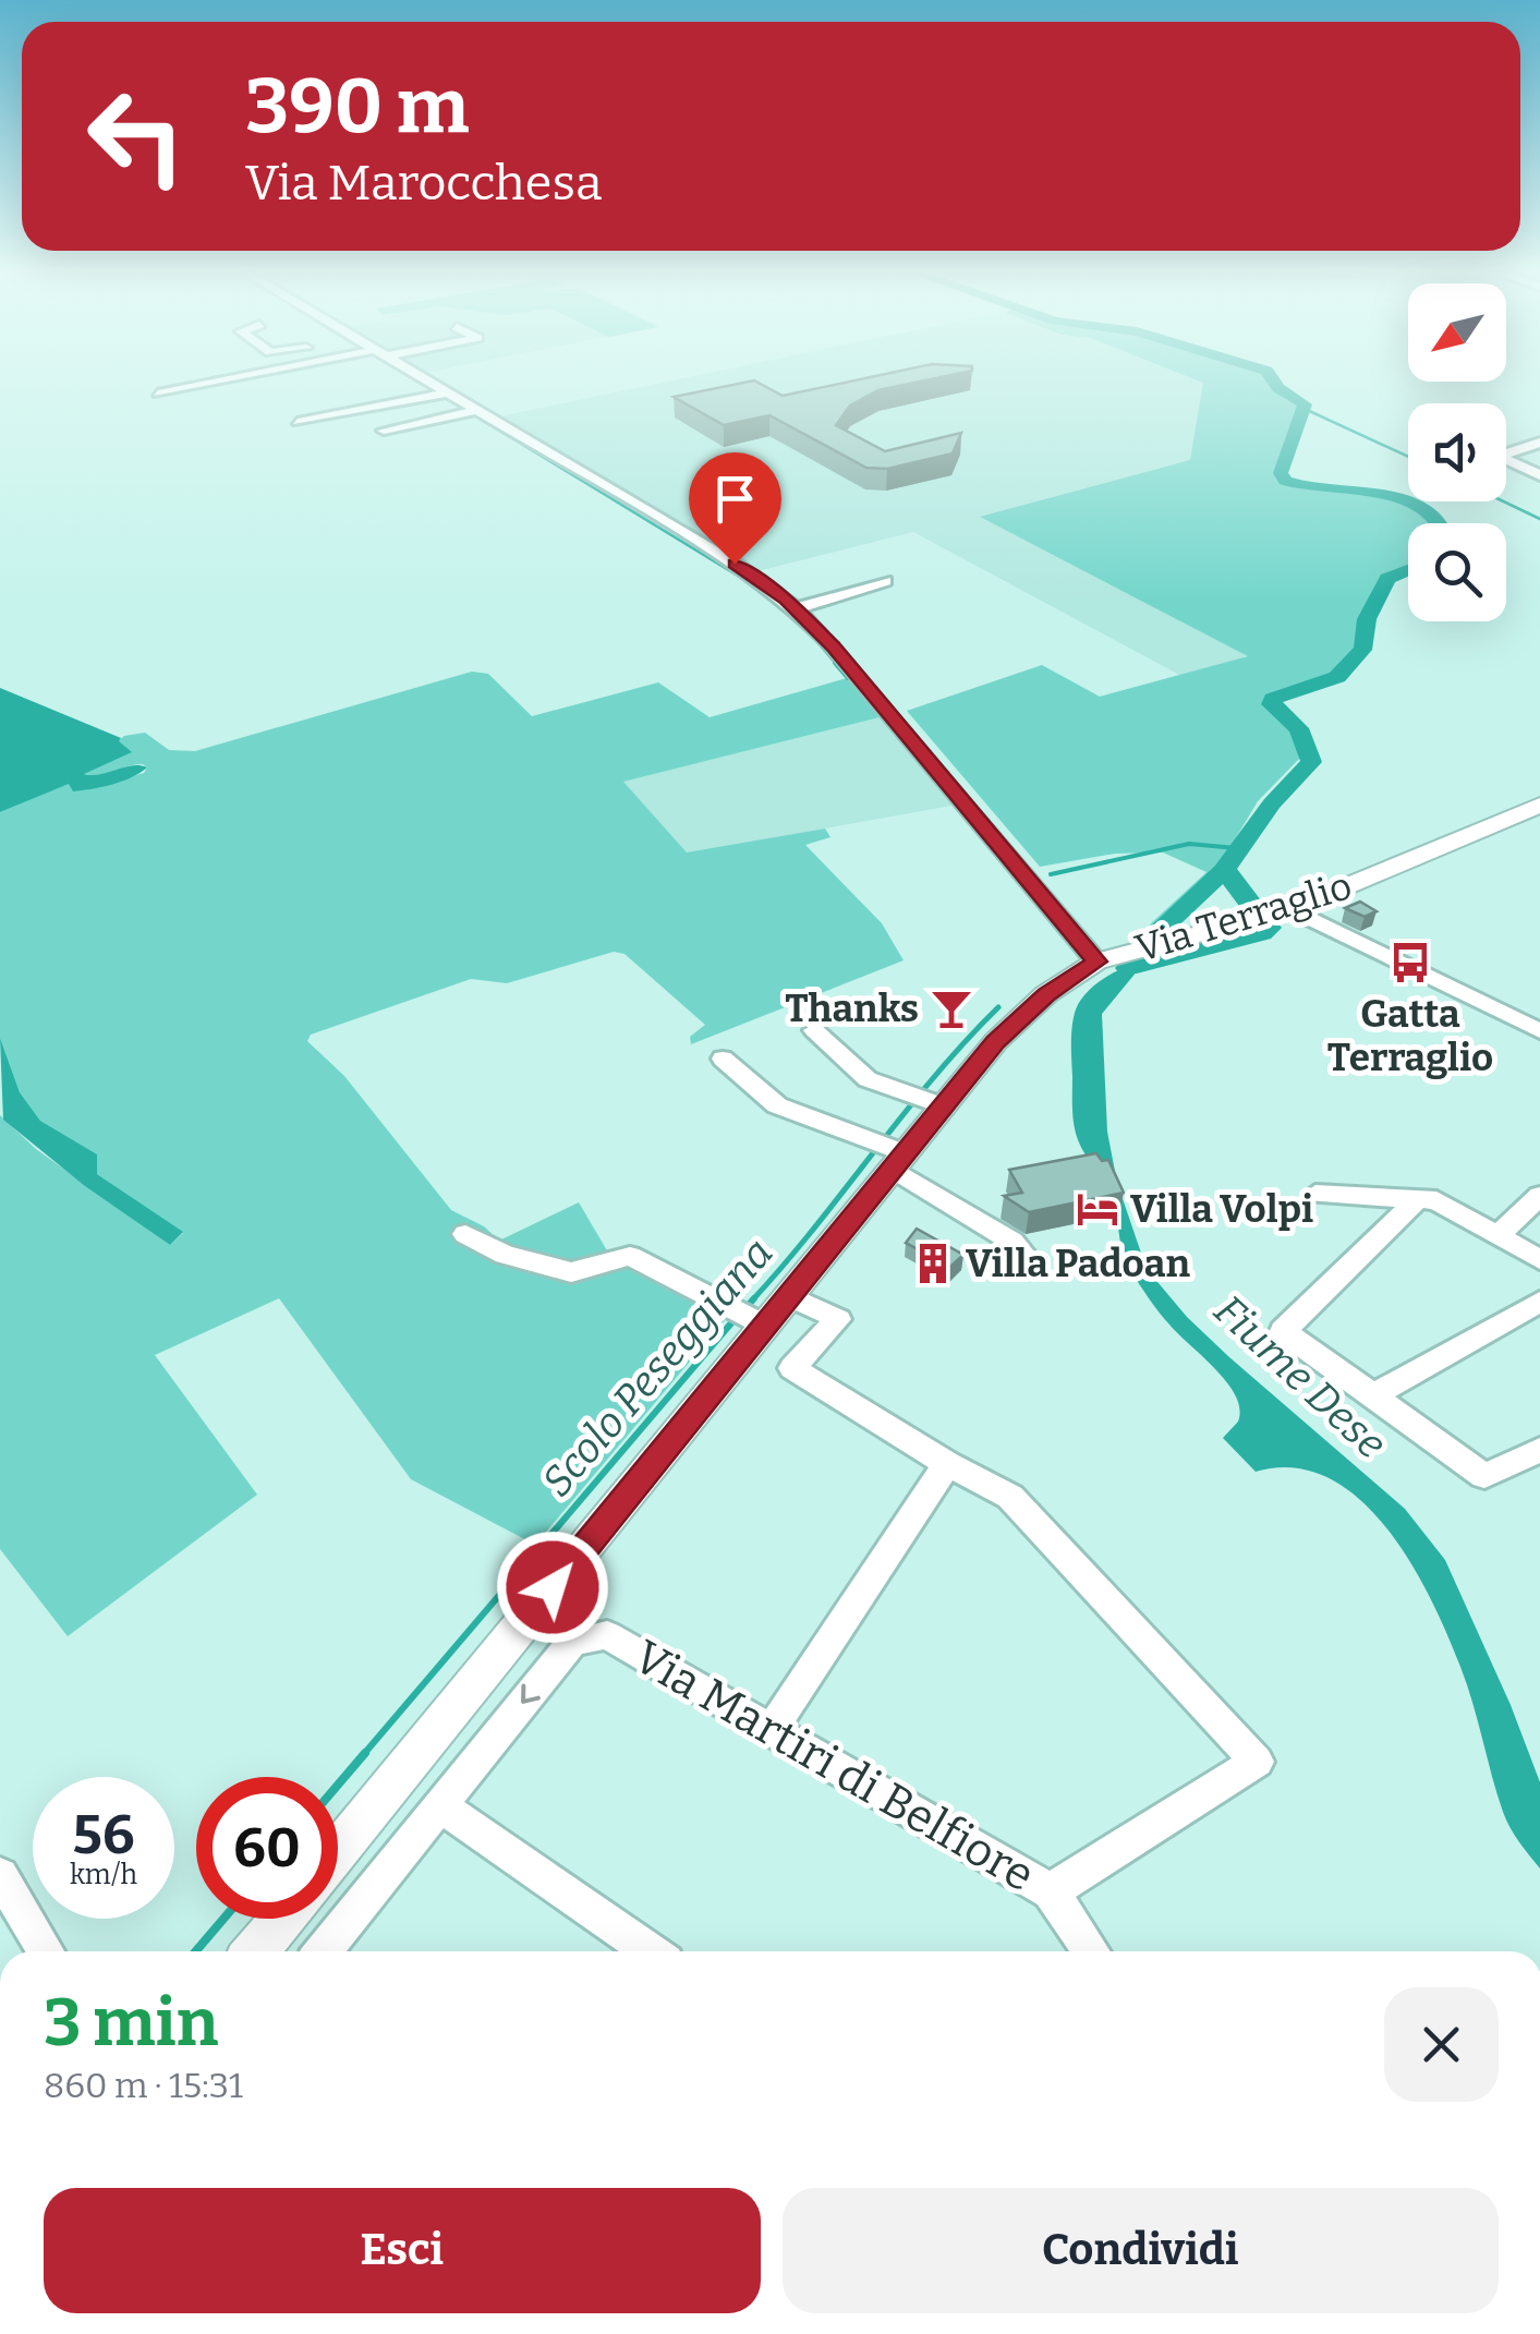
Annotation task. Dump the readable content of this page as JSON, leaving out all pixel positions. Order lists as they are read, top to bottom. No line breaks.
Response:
{"streets":{"main road":["Via Terraglio"],"street":["Via Martiri di Belfiore"]},"water":["Scolo Peseggiana","Fiume Dese"],"places":{"bus stop":["Gatta Terraglio"],"bar":["Thanks"],"hotel":["Villa Volpi"],"building":["Villa Padoan"]},"north":"bottom left","page":{"turn":["390 m","Via Marocchesa"],"speed":"56 km/h","limit":"60","heading":["3 min","860 m · 15:31"],"buttons":["Esci","Condividi"]}}
